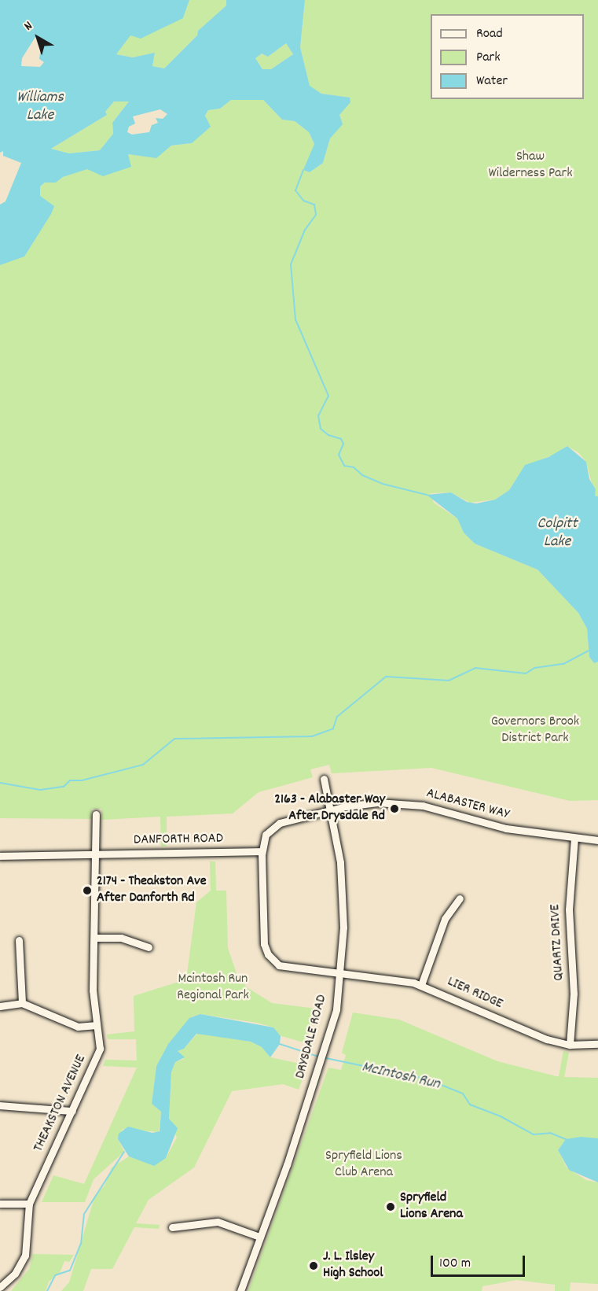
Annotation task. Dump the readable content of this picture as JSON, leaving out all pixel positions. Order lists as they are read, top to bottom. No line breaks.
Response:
{"streets":{"street":["ALABASTER WAY","DANFORTH ROAD","QUARTZ DRIVE","LIER RIDGE","DRYSDALE ROAD","THEAKSTON AVENUE"]},"crossings":[["ALABASTER WAY","DANFORTH ROAD"],["ALABASTER WAY","QUARTZ DRIVE"],["ALABASTER WAY","LIER RIDGE"],["ALABASTER WAY","DRYSDALE ROAD"],["DANFORTH ROAD","LIER RIDGE"],["DANFORTH ROAD","THEAKSTON AVENUE"],["QUARTZ DRIVE","LIER RIDGE"],["LIER RIDGE","DRYSDALE ROAD"]],"water":["Williams Lake","Colpitt Lake","McIntosh Run"],"parks":["Shaw Wilderness Park","Governors Brook District Park","Mcintosh Run Regional Park","Spryfield Lions Club Arena"],"places":["2163 - Alabaster Way After Drysdale Rd","2174 - Theakston Ave After Danforth Rd","Spryfield Lions Arena","J. L. Ilsley High School"],"legend":["Road","Park","Water"],"scale_bar":"100 m","north":"top left"}
